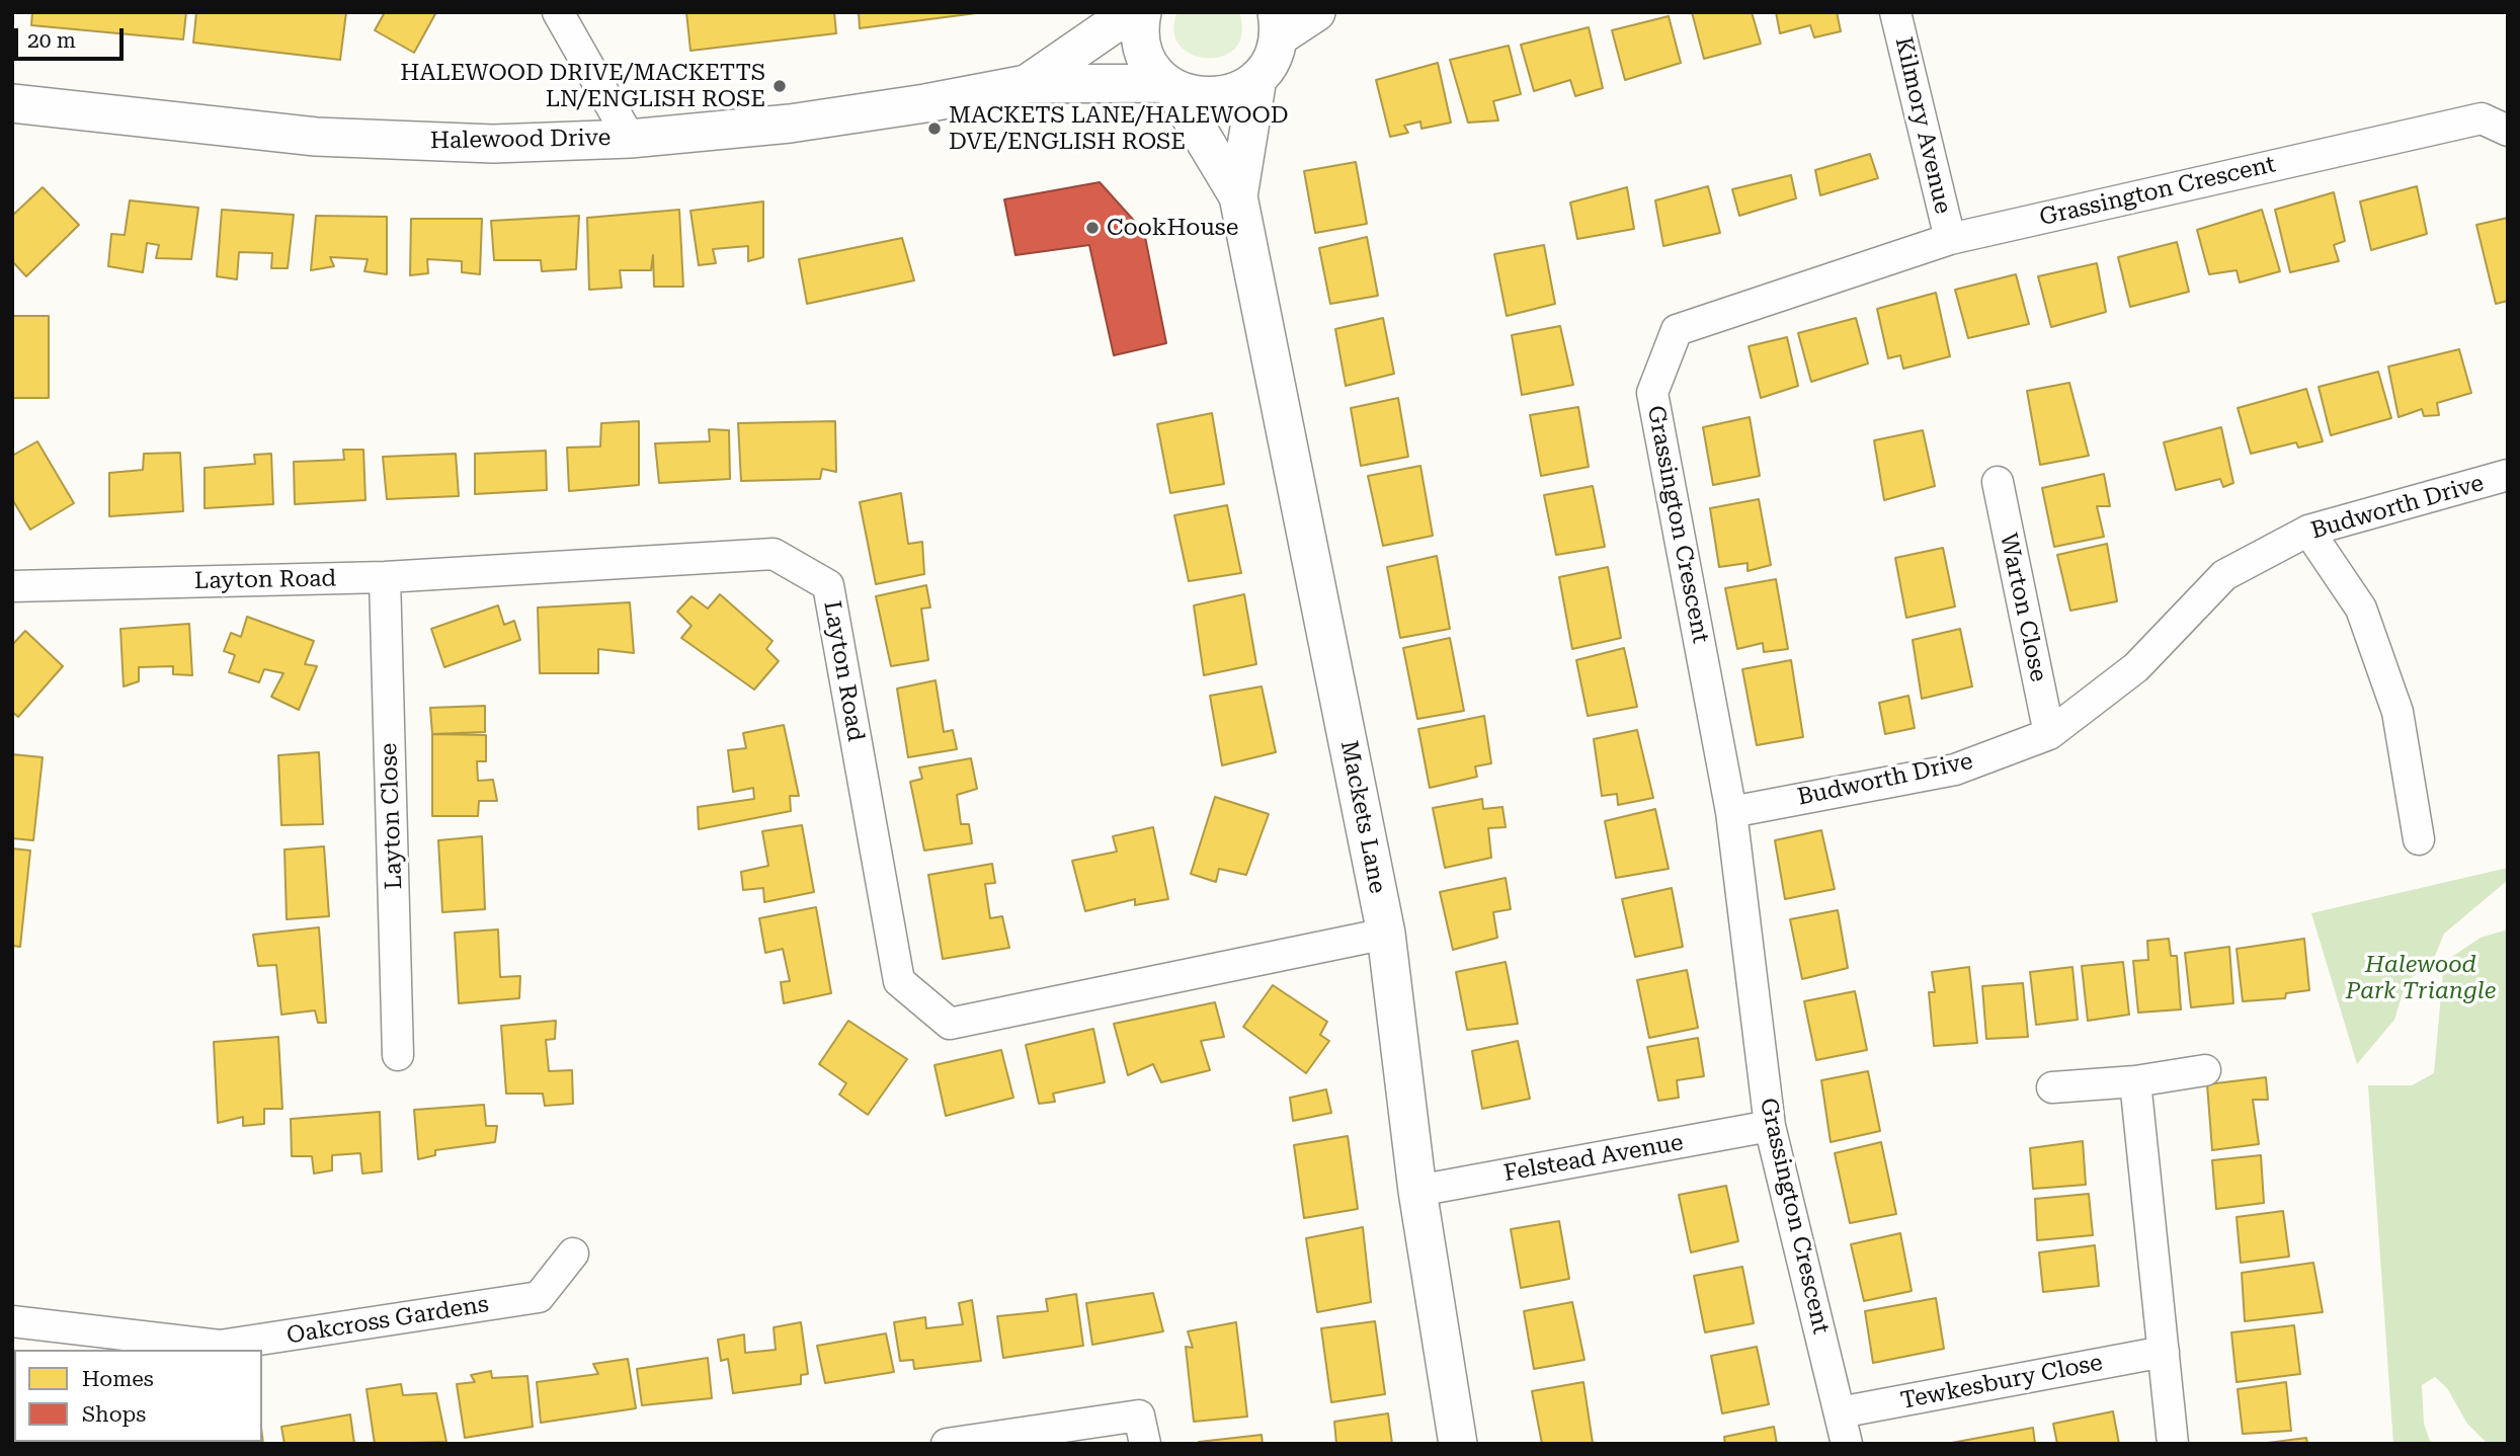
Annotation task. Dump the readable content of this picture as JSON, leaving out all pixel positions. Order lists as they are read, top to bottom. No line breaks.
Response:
{"streets":{"street":["Kilmory Avenue","Halewood Drive","Grassington Crescent","Budworth Drive","Layton Road","Warton Close","Layton Close","Mackets Lane","Felstead Avenue","Oakcross Gardens","Tewkesbury Close"]},"crossings":[["Kilmory Avenue","Grassington Crescent"],["Halewood Drive","Mackets Lane"],["Grassington Crescent","Budworth Drive"],["Grassington Crescent","Felstead Avenue"],["Grassington Crescent","Tewkesbury Close"],["Budworth Drive","Warton Close"],["Layton Road","Layton Close"],["Layton Road","Mackets Lane"],["Mackets Lane","Felstead Avenue"]],"parks":["Halewood Park Triangle"],"places":["HALEWOOD DRIVE/MACKETTS LN/ENGLISH ROSE","MACKETS LANE/HALEWOOD DVE/ENGLISH ROSE","CookHouse"],"legend":["Homes","Shops"],"scale_bar":"20 m"}
